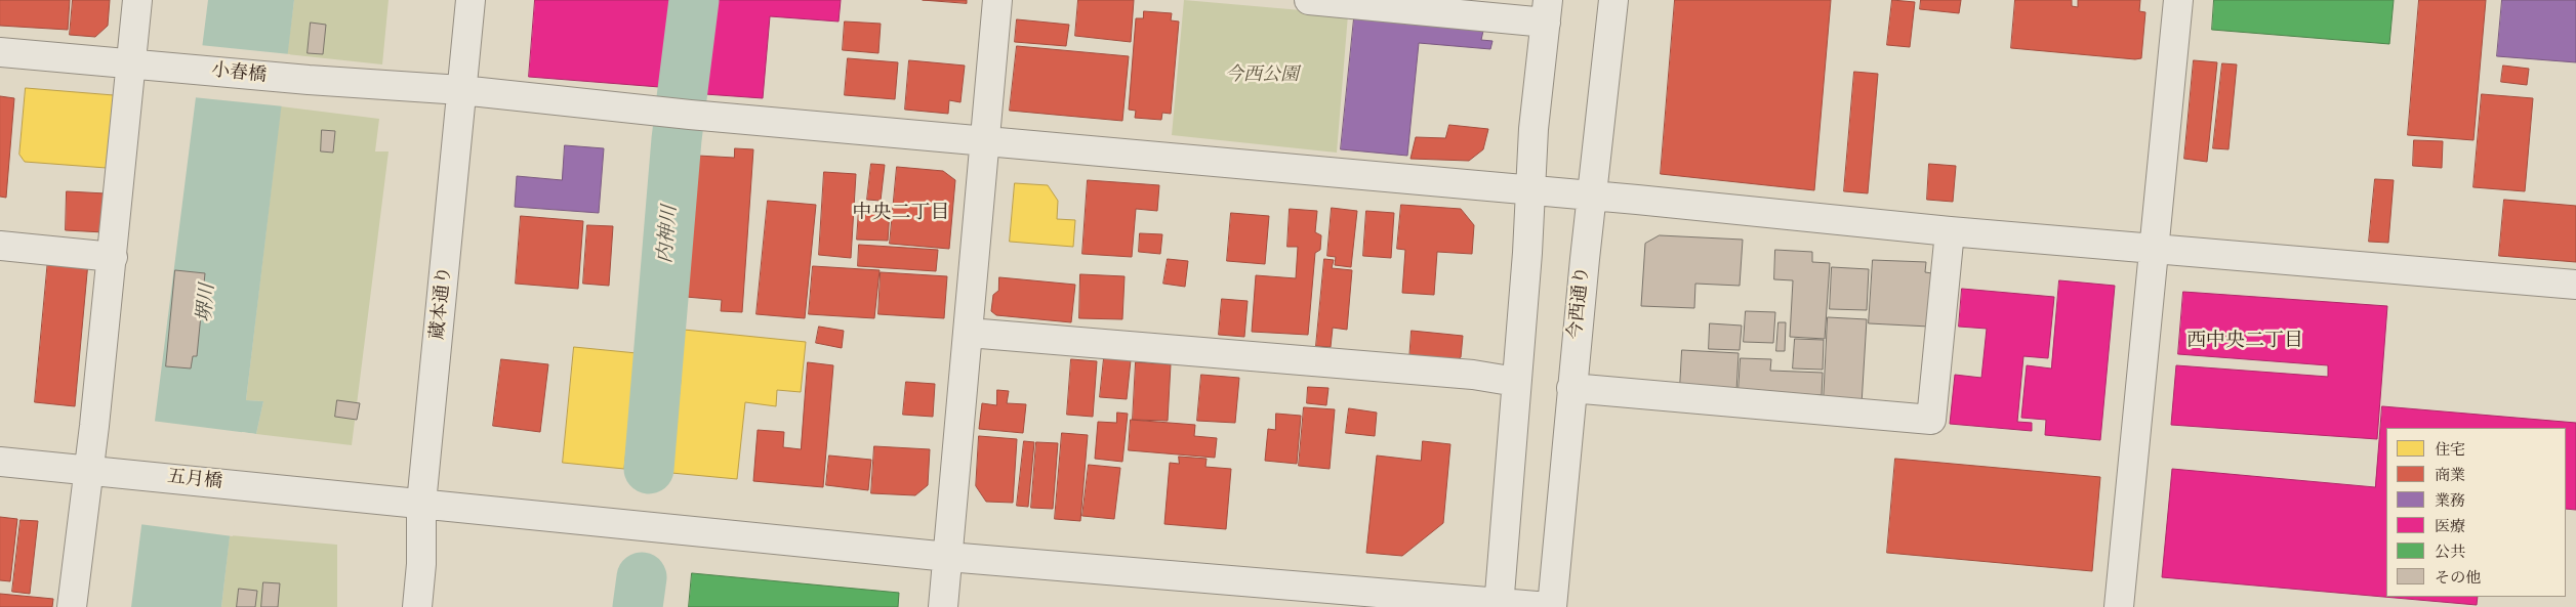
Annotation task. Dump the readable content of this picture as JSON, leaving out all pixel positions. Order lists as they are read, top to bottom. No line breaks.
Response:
{"streets":{"street":["小春橋","蔵本通り","今西通り","五月橋"]},"crossings":[["小春橋","蔵本通り"],["小春橋","今西通り"],["蔵本通り","五月橋"],["今西通り","五月橋"]],"districts":["中央二丁目","西中央二丁目"],"water":["内神川","堺川"],"parks":["今西公園"],"legend":["住宅","商業","業務","医療","公共","その他"]}
